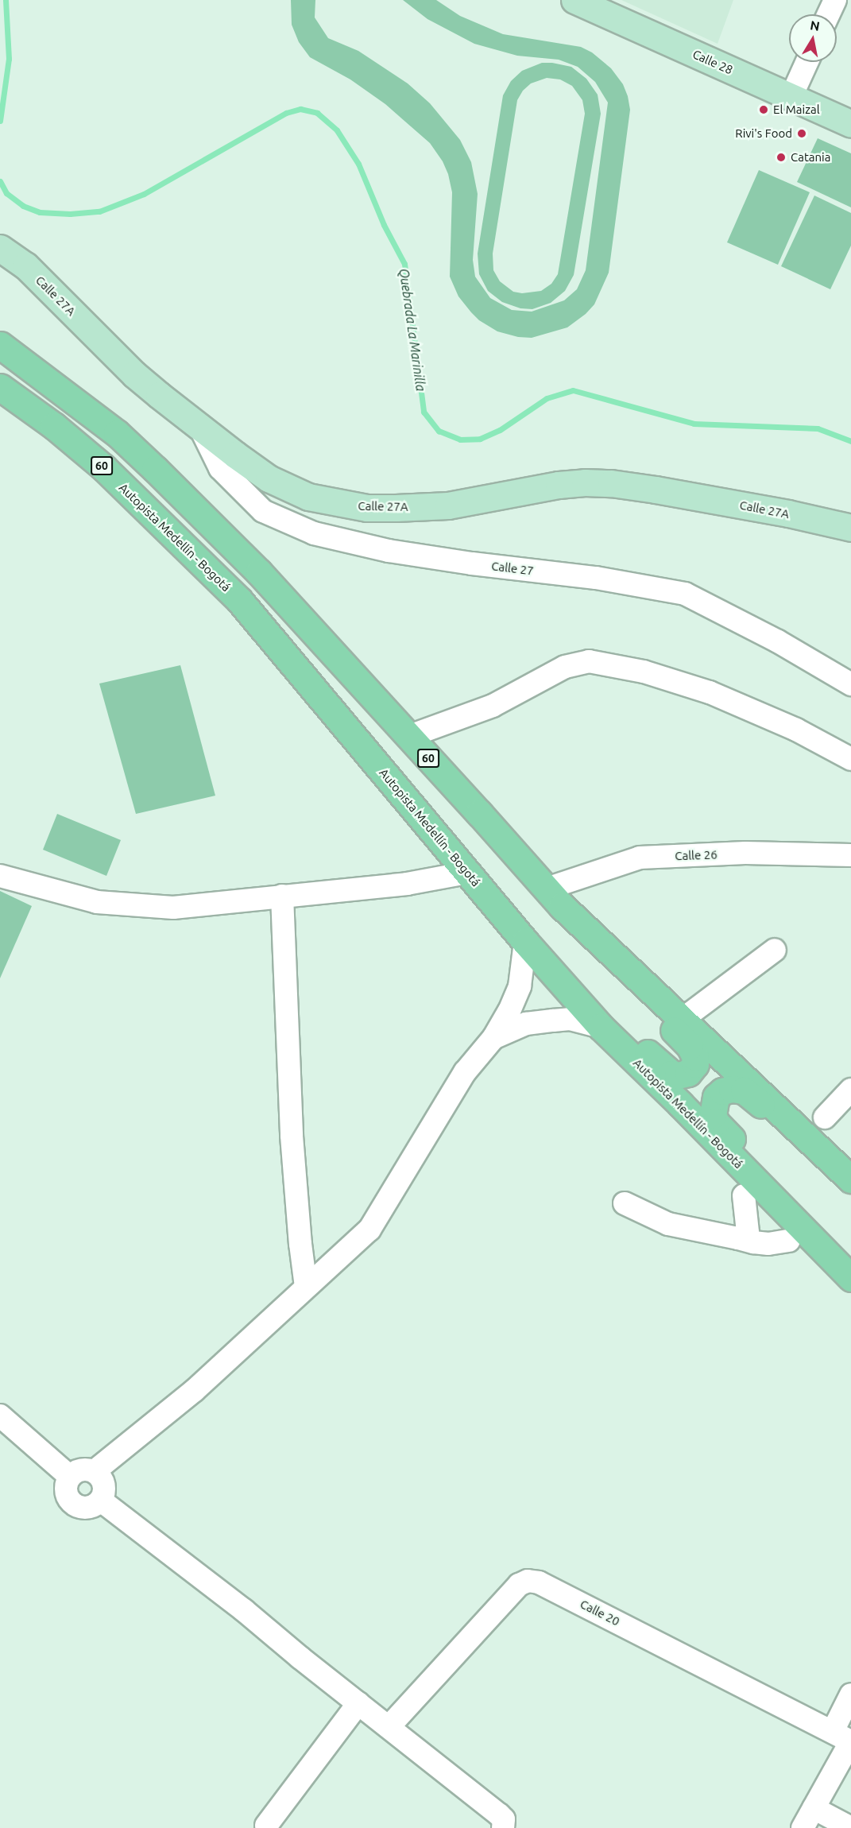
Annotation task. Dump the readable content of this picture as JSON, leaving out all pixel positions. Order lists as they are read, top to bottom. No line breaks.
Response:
{"streets":{"highway":["60","Autopista Medellín - Bogotá"],"main road":["Calle 28","Calle 27A"],"street":["Calle 27","Calle 26","Calle 20"]},"crossings":[["Calle 27A","Calle 27"],["60","Calle 26"]],"water":["Quebrada La Marinilla"],"places":["El Maizal","Rivi's Food","Catania"],"north":"top"}
